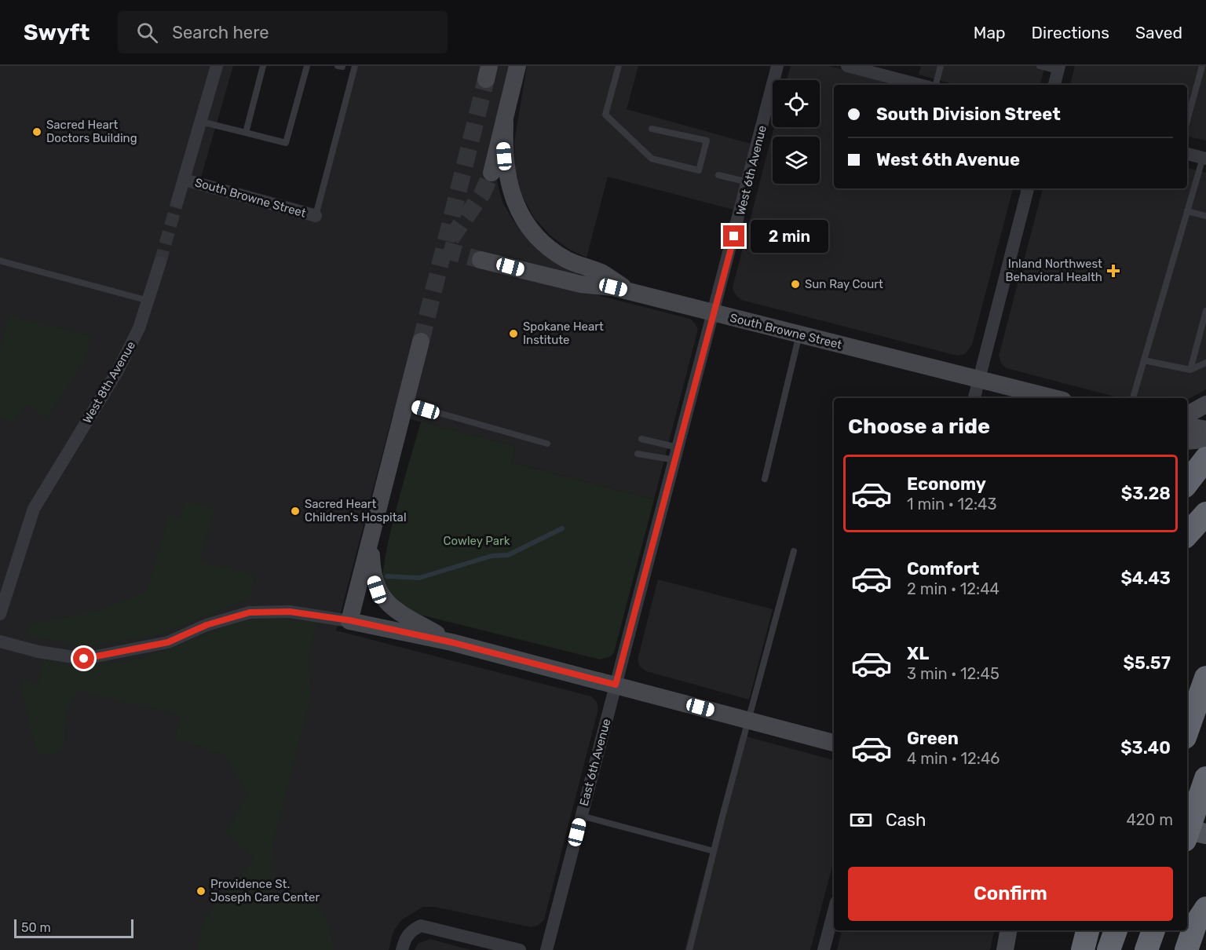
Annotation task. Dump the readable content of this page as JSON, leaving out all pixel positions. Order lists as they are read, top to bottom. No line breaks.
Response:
{"streets":{"street":["West 6th Avenue","South Browne Street","West 8th Avenue","East 6th Avenue"]},"crossings":[["West 6th Avenue","South Browne Street"],["West 6th Avenue","East 6th Avenue"]],"parks":["Cowley Park"],"places":{"other":["Sacred Heart Doctors Building","Sun Ray Court","Spokane Heart Institute","Sacred Heart Children's Hospital","Providence St. Joseph Care Center"],"health":["Inland Northwest Behavioral Health"]},"scale_bar":"50 m","page":{"header":"Swyft","search":"Search here","nav":["Map","Directions","Saved"],"banner":["South Division Street","West 6th Avenue"],"bubble":"2 min","heading":"Choose a ride","list":[{"name":"Economy","note":"1 min · 12:43","value":"$3.28"},{"name":"Comfort","note":"2 min · 12:44","value":"$4.43"},{"name":"XL","note":"3 min · 12:45","value":"$5.57"},{"name":"Green","note":"4 min · 12:46","value":"$3.40"}],"pay":["Cash","420 m"],"buttons":"Confirm","scale":"50 m"}}
